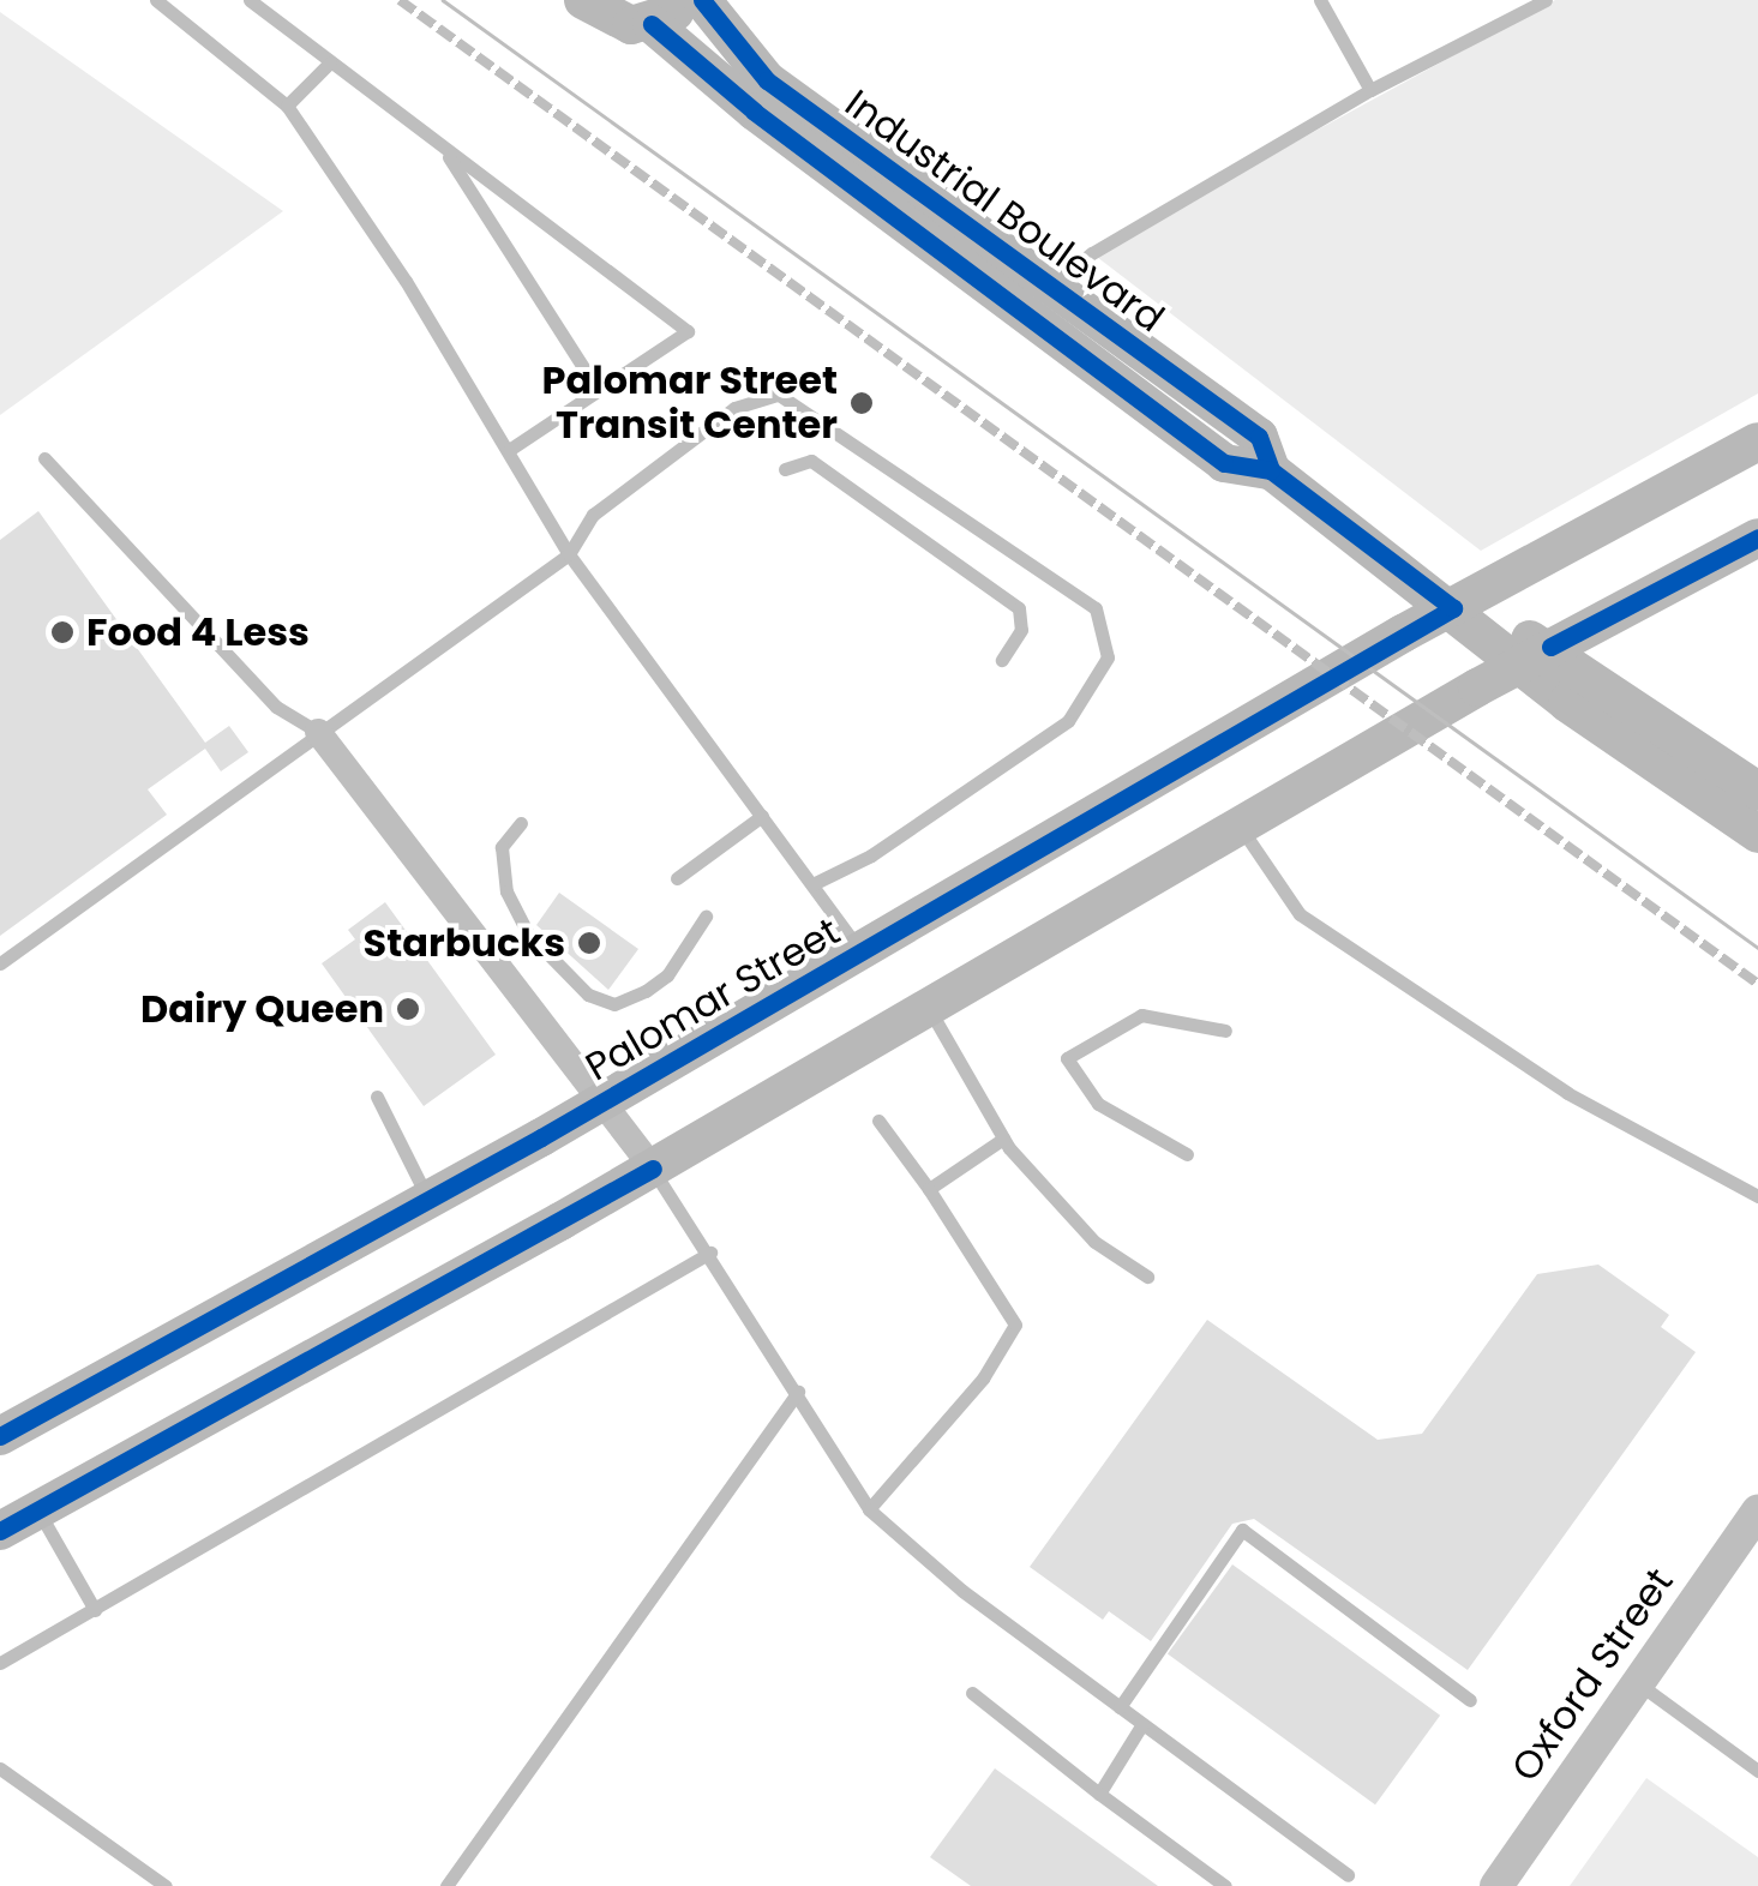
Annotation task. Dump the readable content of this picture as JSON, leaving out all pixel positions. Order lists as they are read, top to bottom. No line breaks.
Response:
{"streets":{"main road":["Industrial Boulevard","Palomar Street"],"street":["Oxford Street"]},"crossings":[["Industrial Boulevard","Palomar Street"]],"places":["Palomar Street Transit Center","Food 4 Less","Starbucks","Dairy Queen"]}
